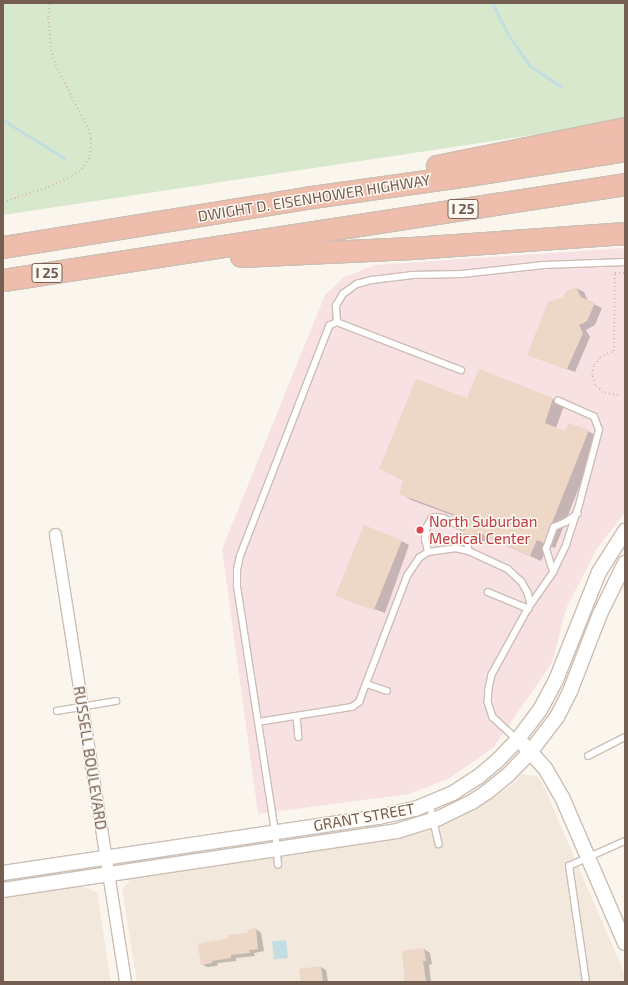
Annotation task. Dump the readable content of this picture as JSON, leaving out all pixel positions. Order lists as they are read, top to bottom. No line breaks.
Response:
{"streets":{"highway":["DWIGHT D. EISENHOWER HIGHWAY","I 25"],"street":["RUSSELL BOULEVARD","GRANT STREET"]},"crossings":[["RUSSELL BOULEVARD","GRANT STREET"]],"places":["North Suburban Medical Center"]}
